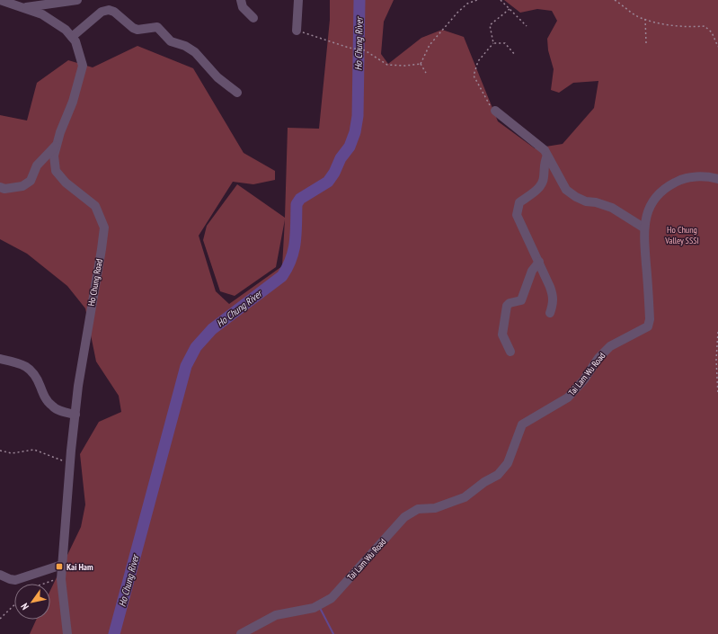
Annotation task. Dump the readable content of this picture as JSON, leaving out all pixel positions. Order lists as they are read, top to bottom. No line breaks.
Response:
{"streets":{"street":["Ho Chung Road","Tai Lam Wu Road"]},"water":["Ho Chung River"],"parks":["Ho Chung Valley SSSI"],"places":{"transit":["Kai Ham"]},"north":"bottom left"}
